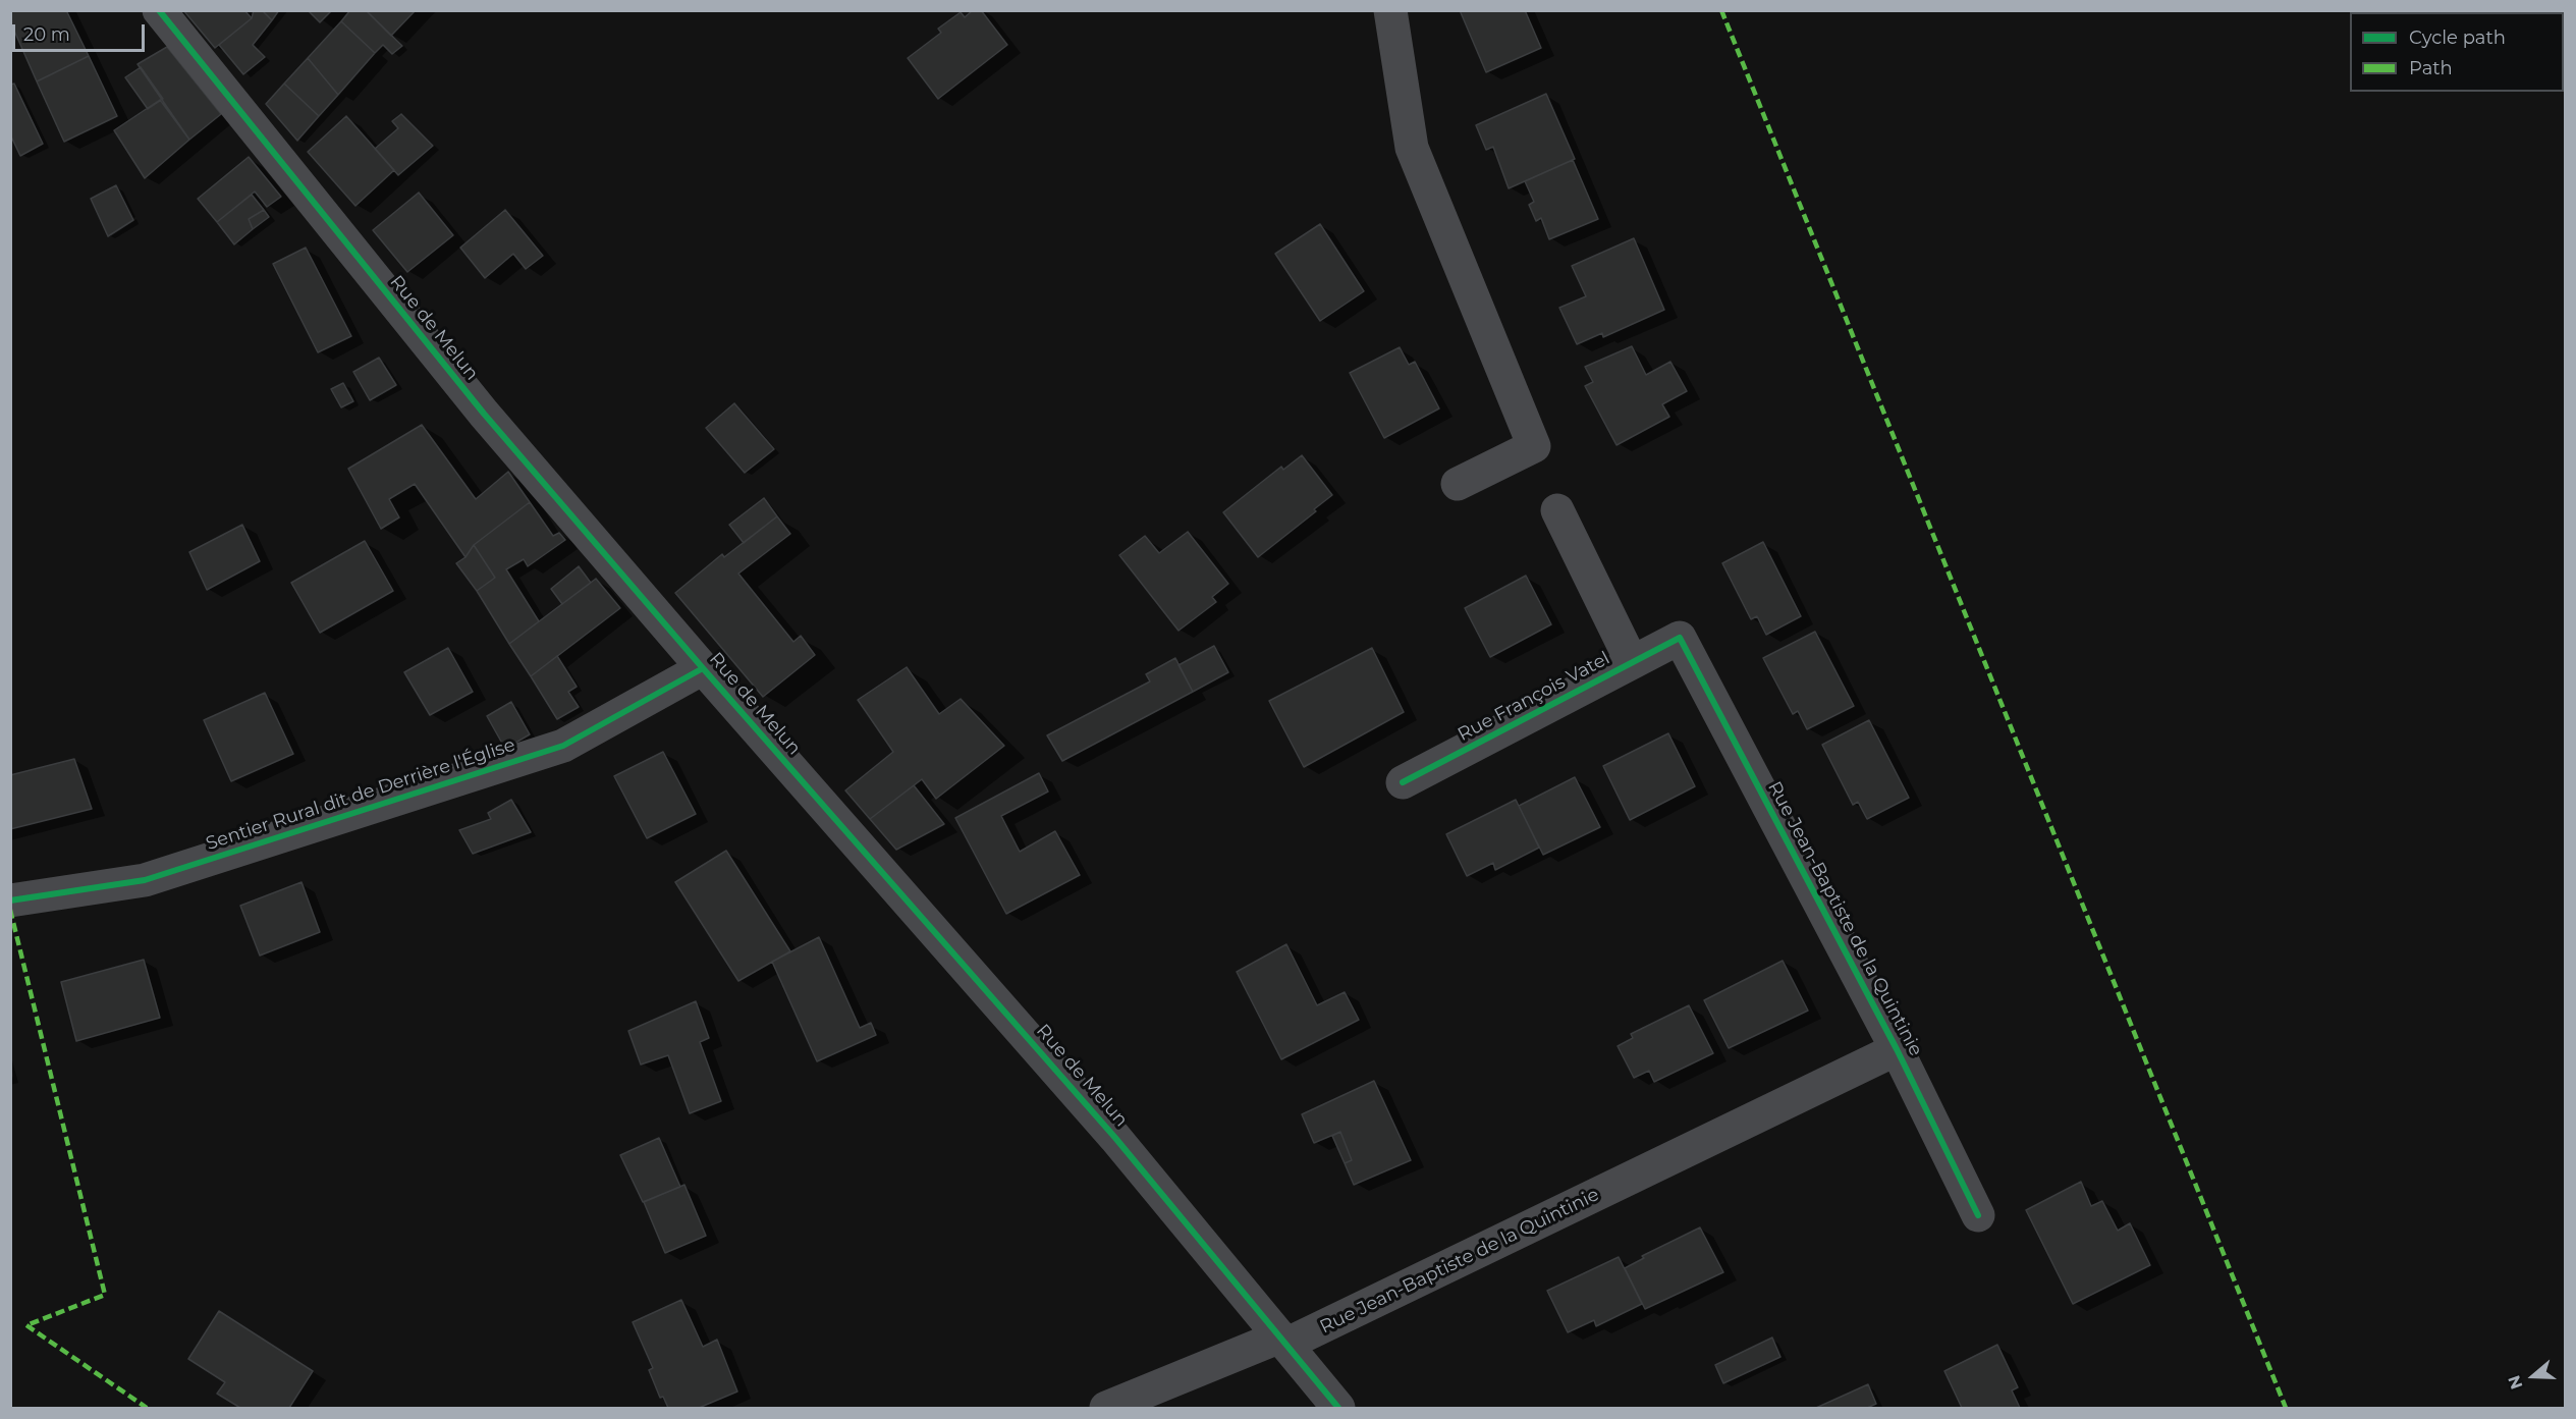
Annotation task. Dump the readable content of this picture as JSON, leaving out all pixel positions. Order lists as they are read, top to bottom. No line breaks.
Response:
{"streets":{"street":["Rue de Melun","Rue François Vatel","Sentier Rural dit de Derrière l'Église","Rue Jean-Baptiste de la Quintinie"]},"crossings":[["Rue de Melun","Sentier Rural dit de Derrière l'Église"],["Rue de Melun","Rue Jean-Baptiste de la Quintinie"],["Rue François Vatel","Rue Jean-Baptiste de la Quintinie"]],"legend":["Cycle path","Path"],"scale_bar":"20 m","north":"left"}
